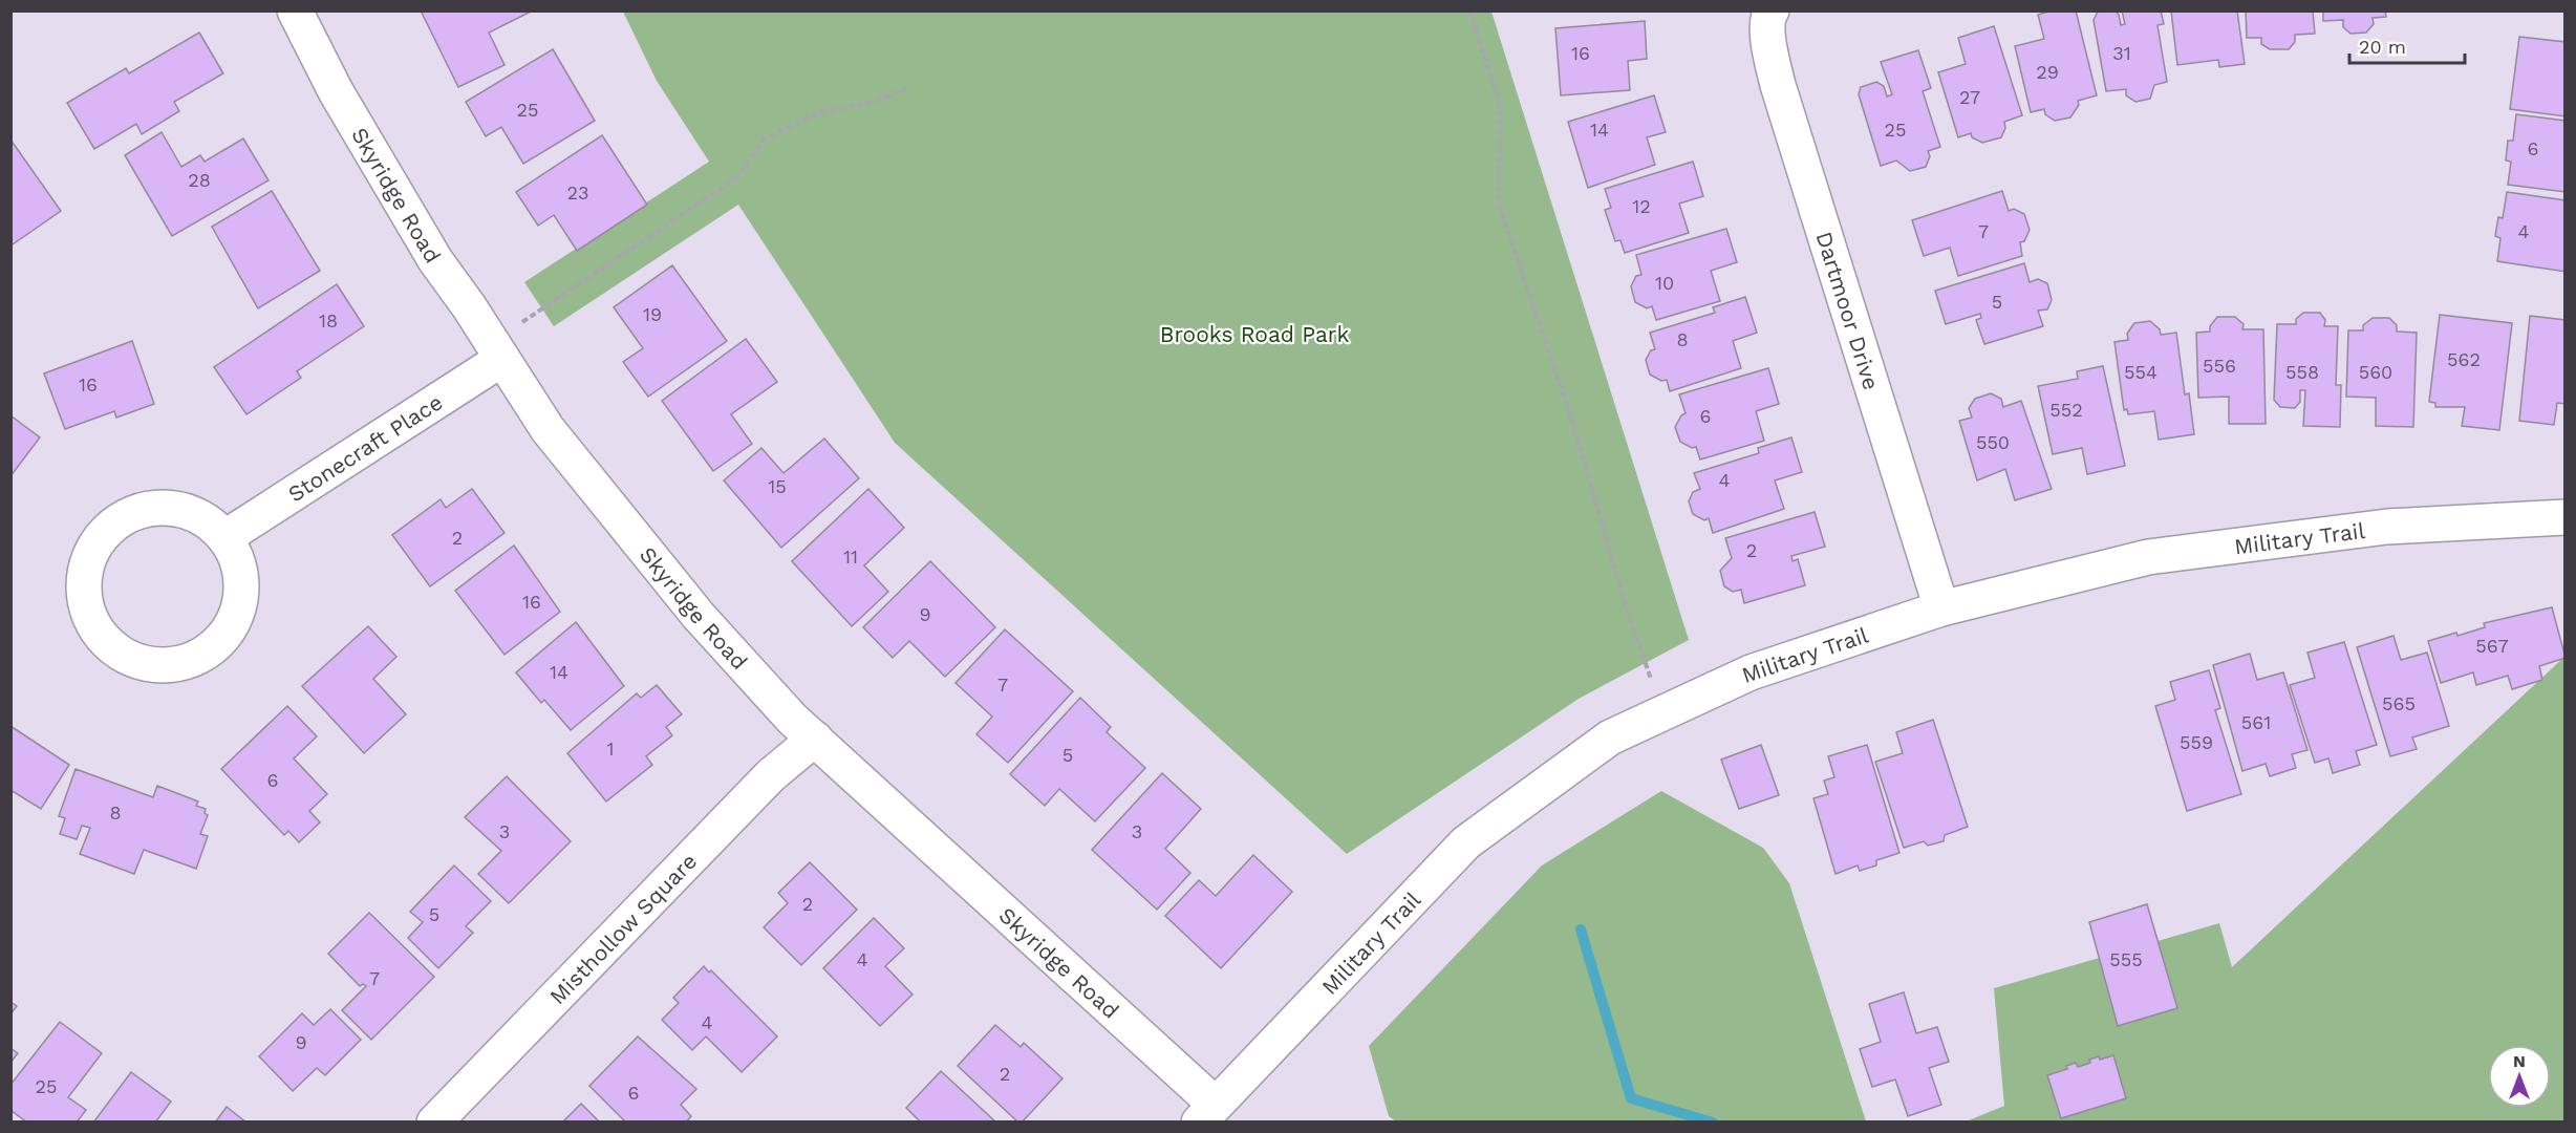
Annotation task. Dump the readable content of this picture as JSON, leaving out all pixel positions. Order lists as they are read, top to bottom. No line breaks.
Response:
{"streets":{"street":["Skyridge Road","Dartmoor Drive","Stonecraft Place","Military Trail","Misthollow Square"]},"crossings":[["Skyridge Road","Stonecraft Place"],["Skyridge Road","Military Trail"],["Skyridge Road","Misthollow Square"],["Dartmoor Drive","Military Trail"]],"parks":["Brooks Road Park"],"house_numbers":["16","31","29","27","25","14","25","6","28","23","12","7","4","10","5","19","18","8","562","556","554","558","560","16","552","6","550","4","15","2","2","11","16","9","567","14","7","565","561","559","1","5","6","8","3","3","2","5","4","555","7","4","9","2","25","6"],"scale_bar":"20 m","north":"top"}
